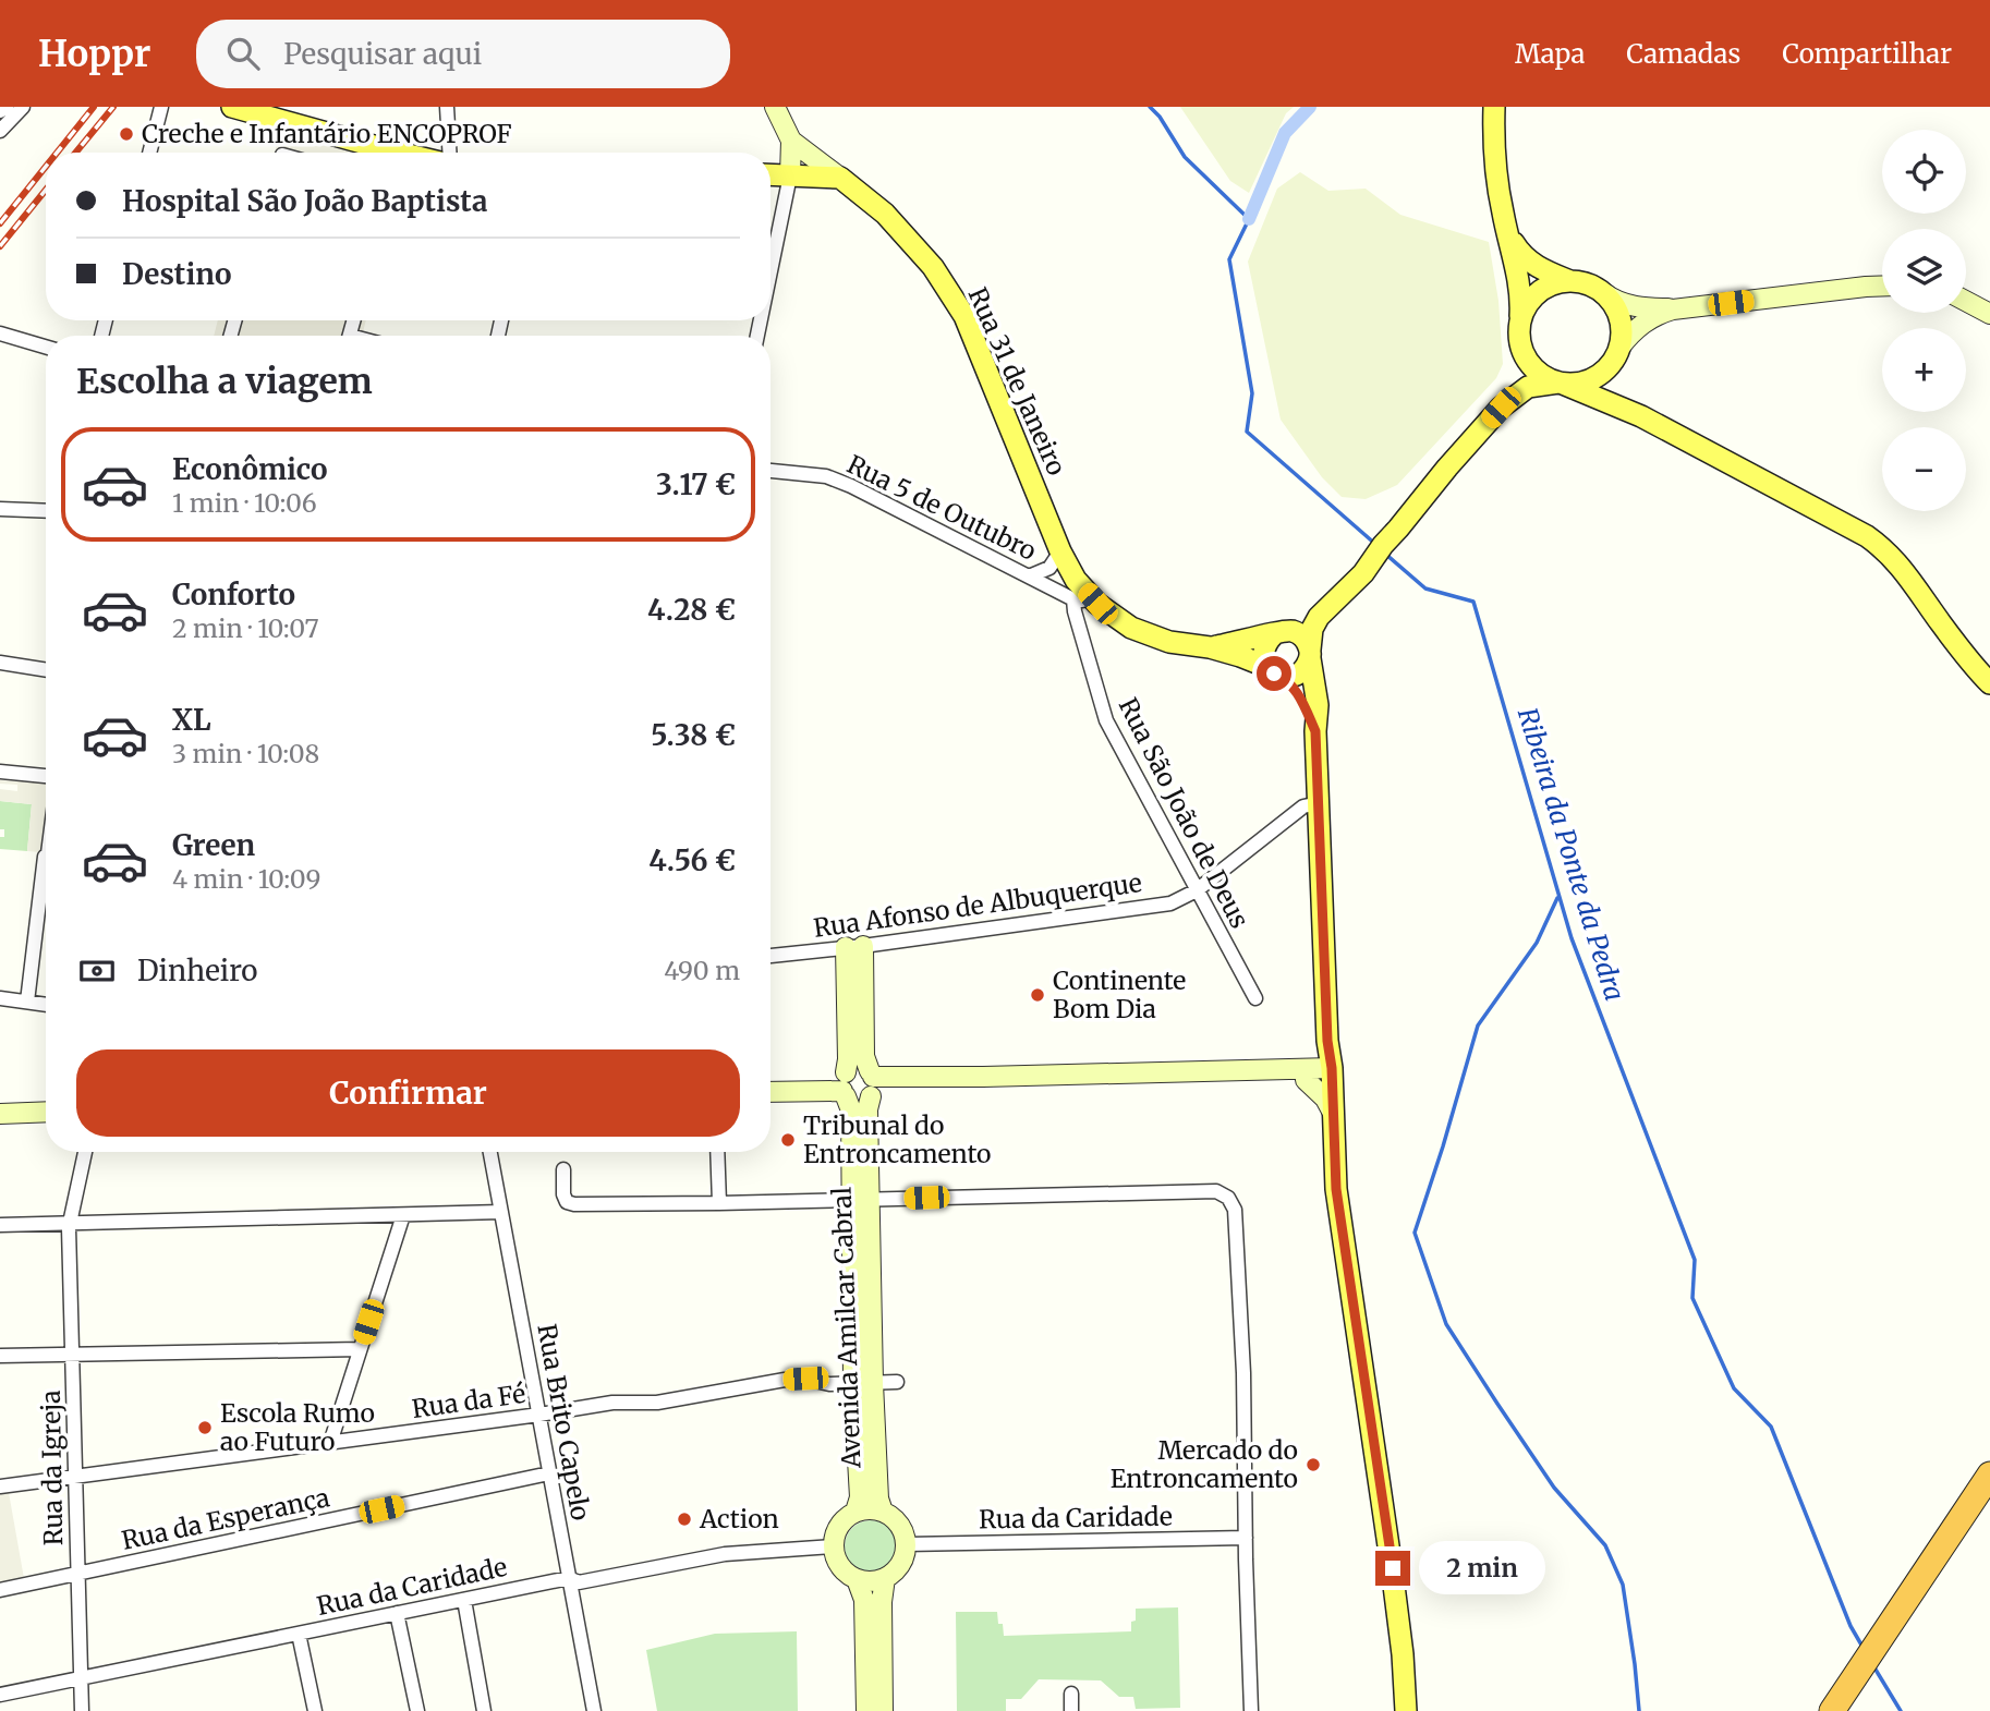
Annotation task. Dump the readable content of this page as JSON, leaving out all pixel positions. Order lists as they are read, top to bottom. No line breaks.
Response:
{"streets":{"main road":["Rua 31 de Janeiro"],"street":["Rua 5 de Outubro","Rua São João de Deus","Rua Afonso de Albuquerque","Avenida Amilcar Cabral","Rua da Fé","Rua Brito Capelo","Rua da Igreja","Rua da Caridade","Rua da Esperança"]},"crossings":[["Rua 31 de Janeiro","Rua 5 de Outubro"],["Rua 5 de Outubro","Rua São João de Deus"],["Rua São João de Deus","Rua Afonso de Albuquerque"],["Rua Afonso de Albuquerque","Avenida Amilcar Cabral"],["Avenida Amilcar Cabral","Rua da Fé"],["Avenida Amilcar Cabral","Rua da Caridade"],["Rua da Fé","Rua Brito Capelo"],["Rua da Fé","Rua da Igreja"],["Rua Brito Capelo","Rua da Caridade"],["Rua Brito Capelo","Rua da Esperança"],["Rua da Igreja","Rua da Caridade"],["Rua da Igreja","Rua da Esperança"]],"water":["Ribeira da Ponte da Pedra"],"places":["Creche e Infantário ENCOPROF","Continente Bom Dia","Tribunal do Entroncamento","Escola Rumo ao Futuro","Mercado do Entroncamento","Action"],"page":{"header":"Hoppr","search":"Pesquisar aqui","nav":["Mapa","Camadas","Compartilhar"],"map_buttons":["+","−"],"banner":["Hospital São João Baptista","Destino"],"heading":"Escolha a viagem","list":[{"name":"Econômico","note":"1 min · 10:06","value":"3.17 €"},{"name":"Conforto","note":"2 min · 10:07","value":"4.28 €"},{"name":"XL","note":"3 min · 10:08","value":"5.38 €"},{"name":"Green","note":"4 min · 10:09","value":"4.56 €"}],"pay":["Dinheiro","490 m"],"buttons":"Confirmar","bubble":"2 min"}}
